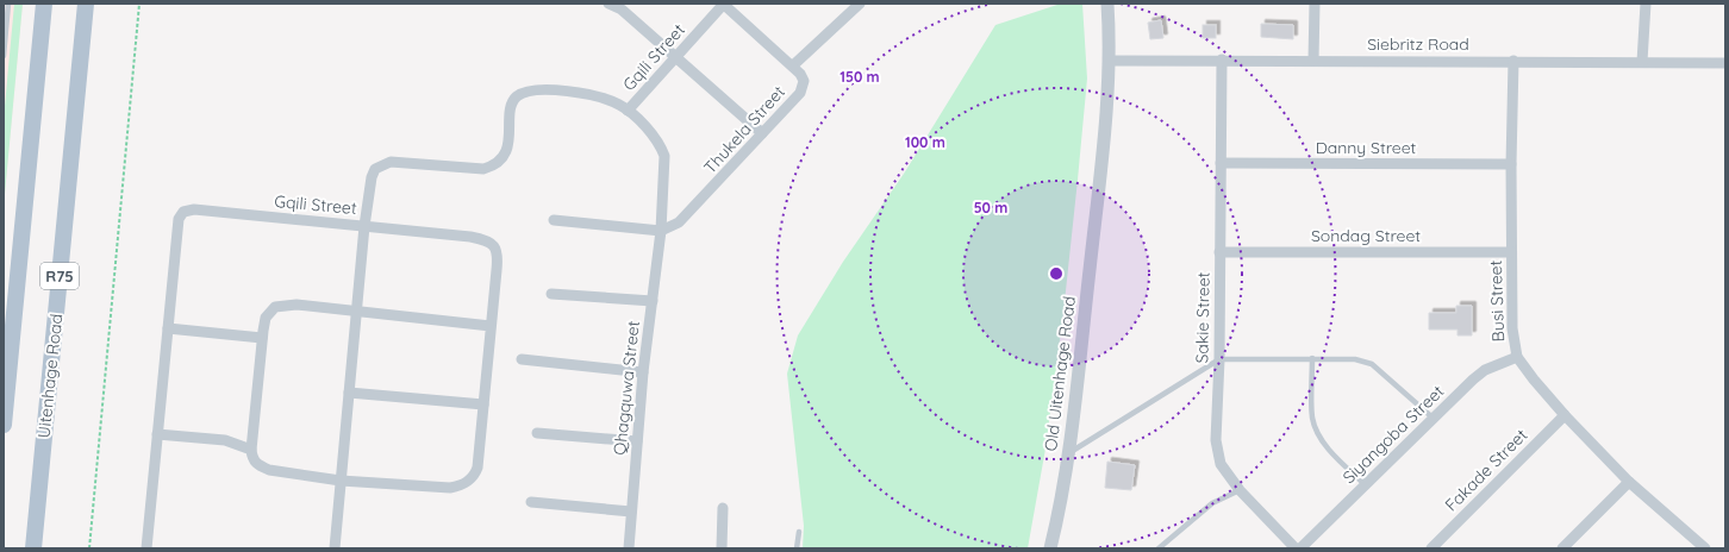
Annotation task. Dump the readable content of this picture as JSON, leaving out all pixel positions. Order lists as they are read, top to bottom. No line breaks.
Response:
{"streets":{"main road":["R75","Uitenhage Road"],"street":["Siebritz Road","Gqili Street","Thukela Street","Danny Street","Sondag Street","Busi Street","Sakie Street","Old Uitenhage Road","Qhagquwa Street","Siyangoba Street","Fakade Street"]},"crossings":[["Siebritz Road","Busi Street"],["Siebritz Road","Sakie Street"],["Siebritz Road","Old Uitenhage Road"],["Gqili Street","Thukela Street"],["Gqili Street","Qhagquwa Street"],["Thukela Street","Qhagquwa Street"],["Danny Street","Busi Street"],["Danny Street","Sakie Street"],["Sondag Street","Busi Street"],["Sondag Street","Sakie Street"],["Busi Street","Siyangoba Street"],["Busi Street","Fakade Street"]],"rings":["150 m","100 m","50 m"]}
